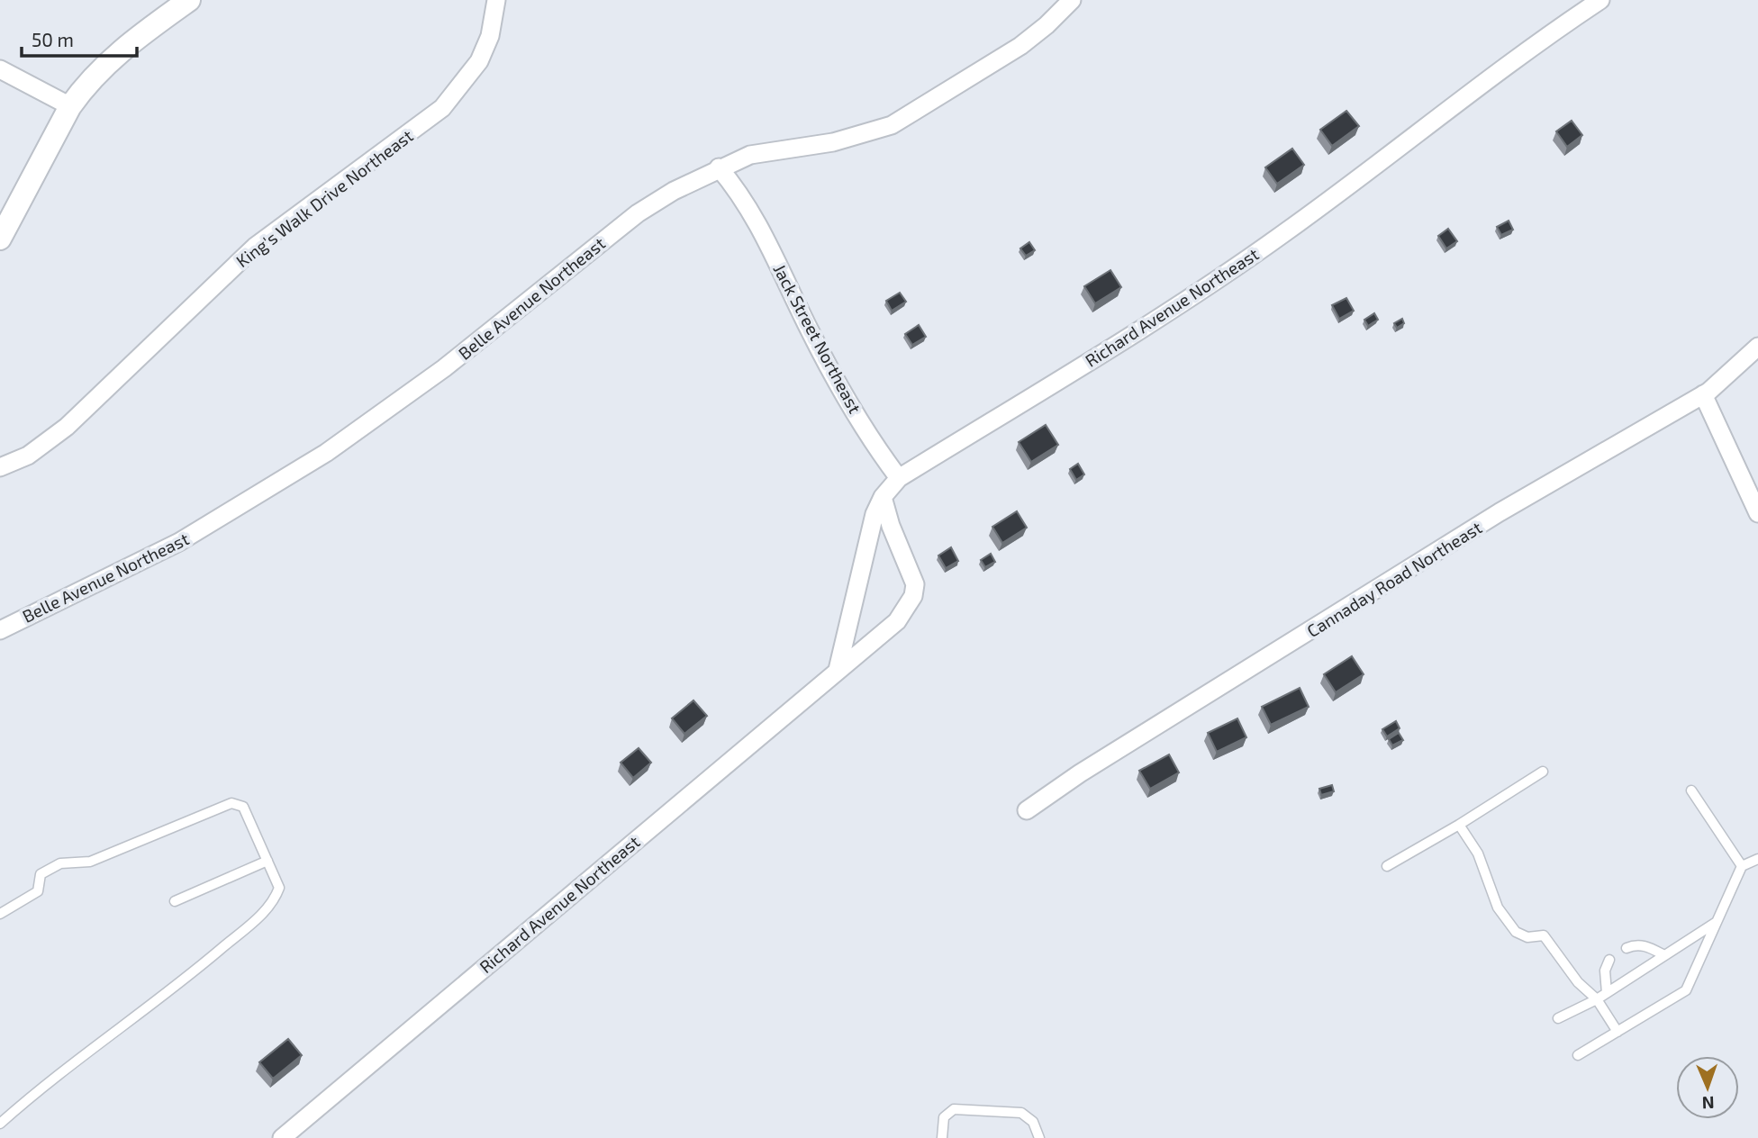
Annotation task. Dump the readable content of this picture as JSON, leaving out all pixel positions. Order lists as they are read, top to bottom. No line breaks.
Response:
{"streets":{"street":["King's Walk Drive Northeast","Belle Avenue Northeast","Richard Avenue Northeast","Jack Street Northeast","Cannaday Road Northeast"]},"crossings":[["Belle Avenue Northeast","Jack Street Northeast"],["Richard Avenue Northeast","Jack Street Northeast"]],"scale_bar":"50 m","north":"bottom"}
